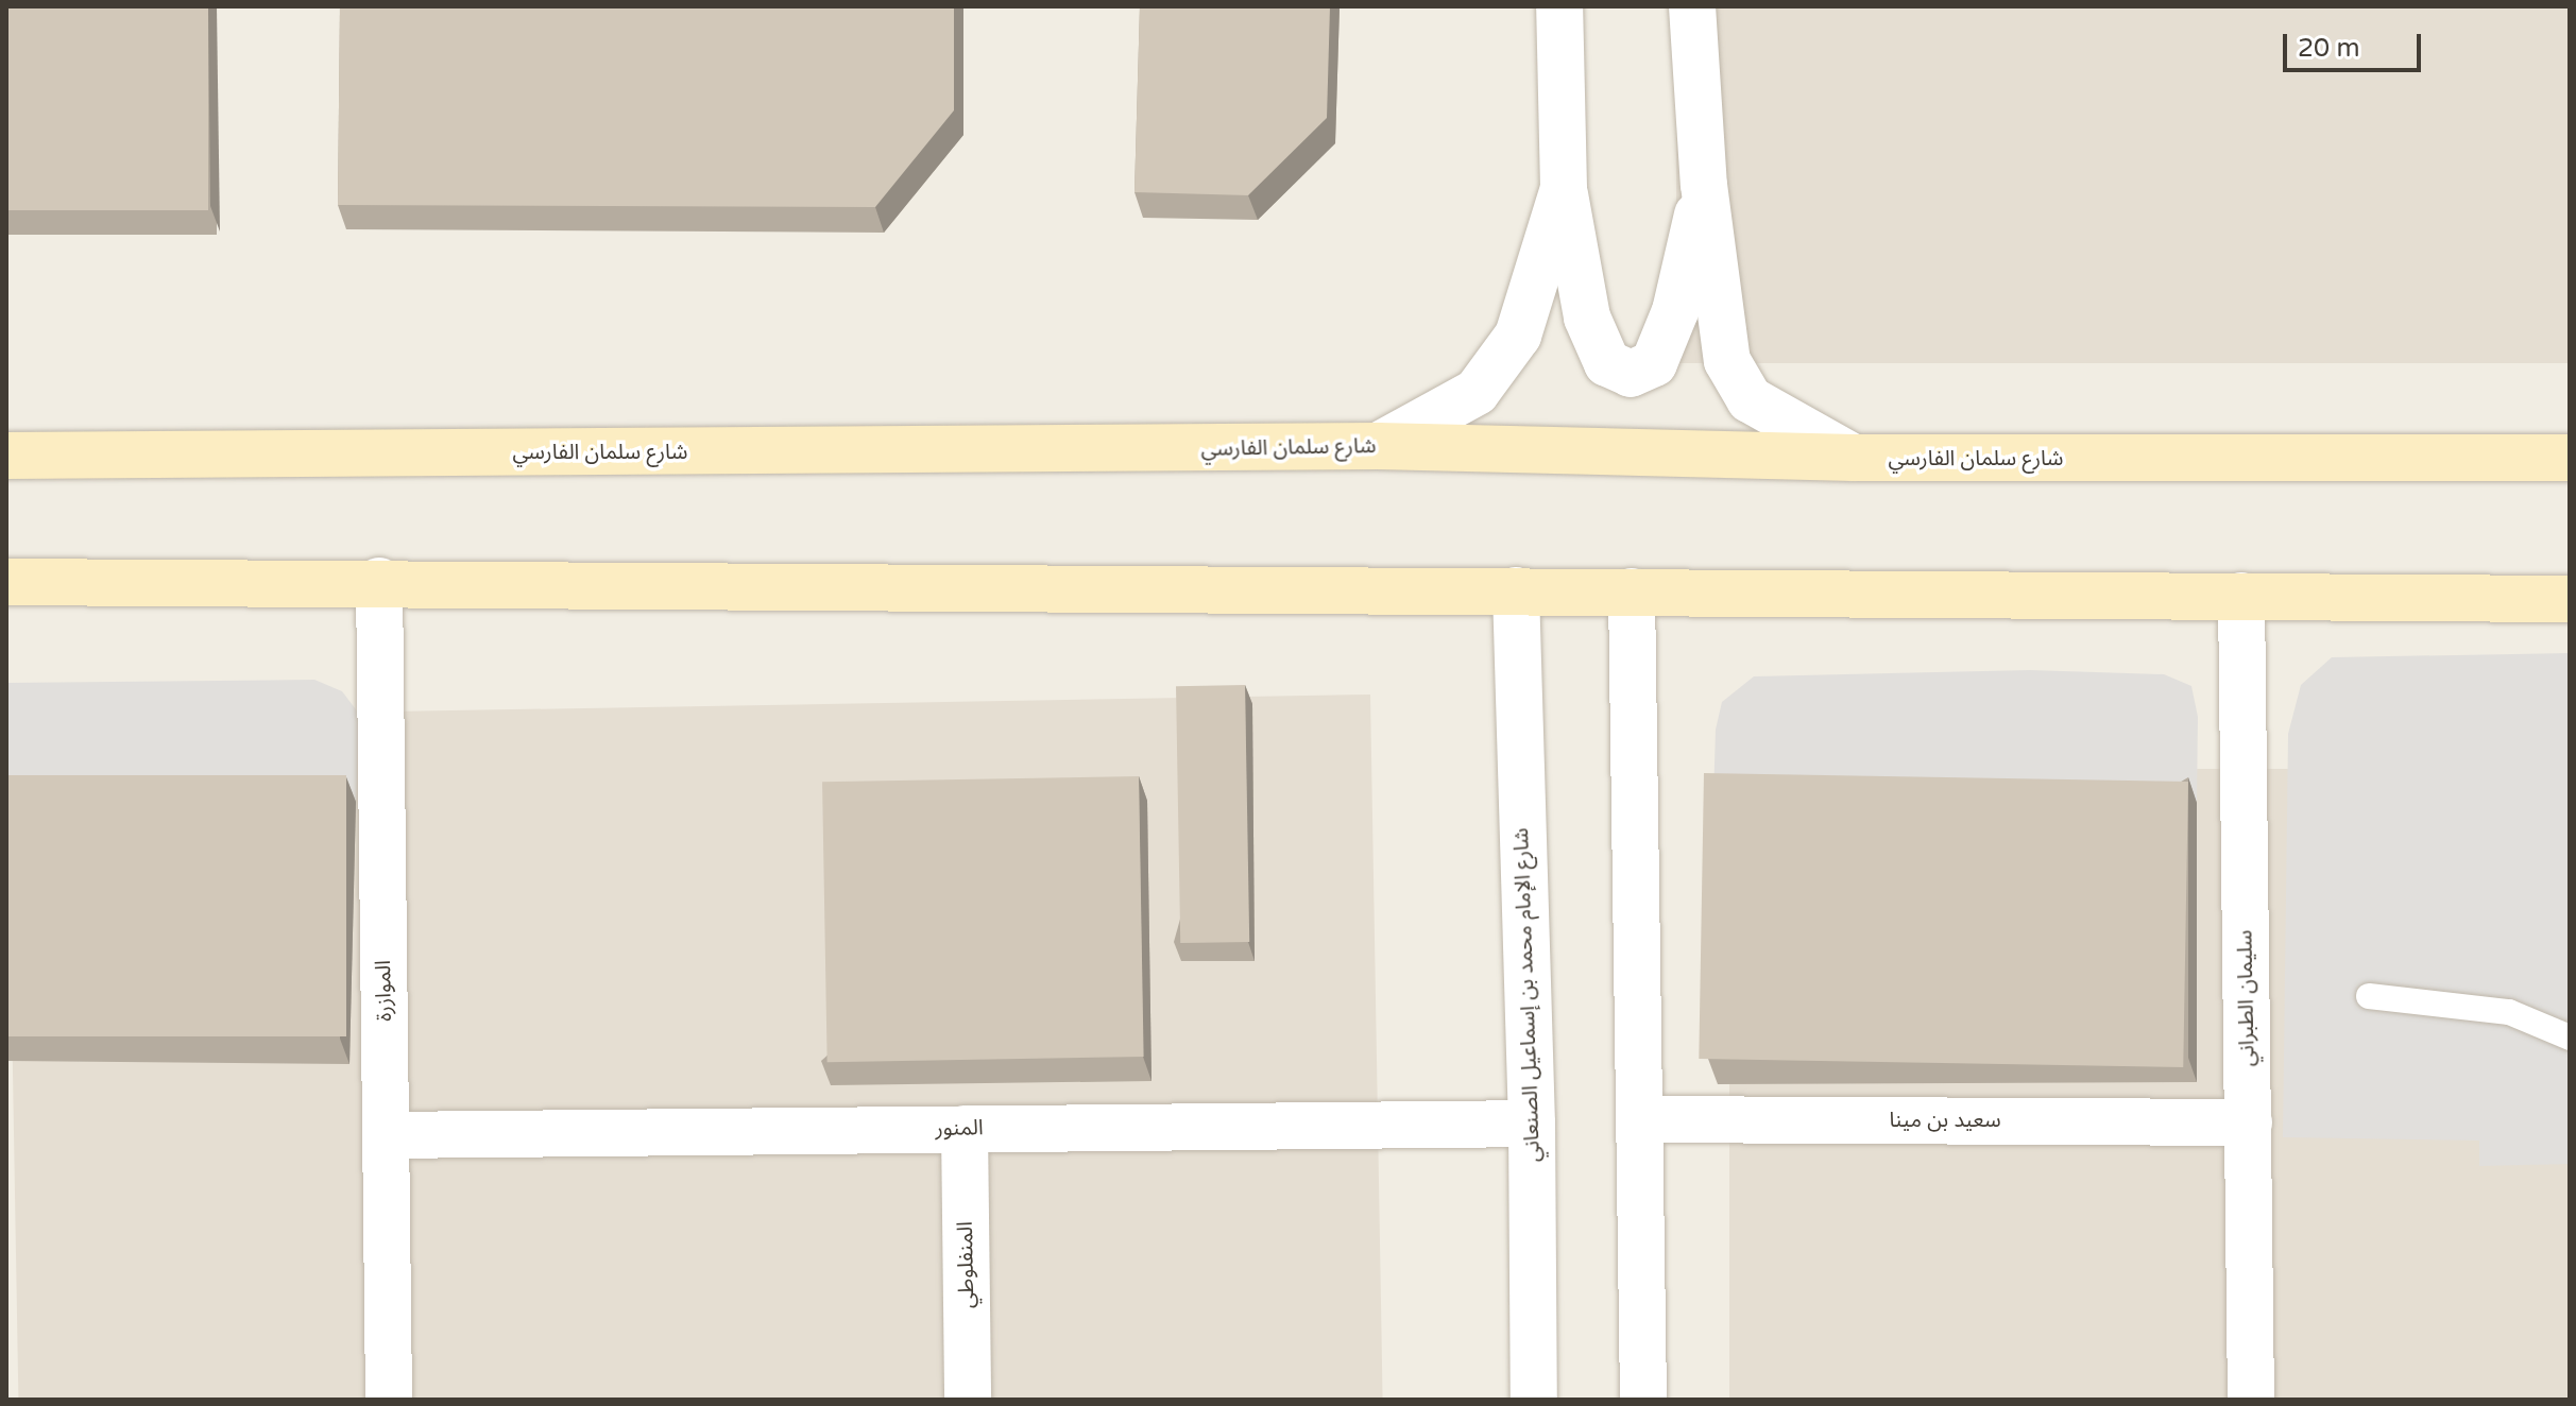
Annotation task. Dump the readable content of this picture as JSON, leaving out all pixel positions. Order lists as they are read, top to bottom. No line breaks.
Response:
{"streets":{"street":["شارع سلمان الفارسي","الموازرة","شارع الإمام محمد بن إسماعيل الصنعاني","سليمان الطبراني","سعيد بن مينا","المنور","المنفلوطي"]},"crossings":[["الموازرة","المنور"],["شارع الإمام محمد بن إسماعيل الصنعاني","المنور"],["سليمان الطبراني","سعيد بن مينا"],["المنور","المنفلوطي"]],"scale_bar":"20 m"}
